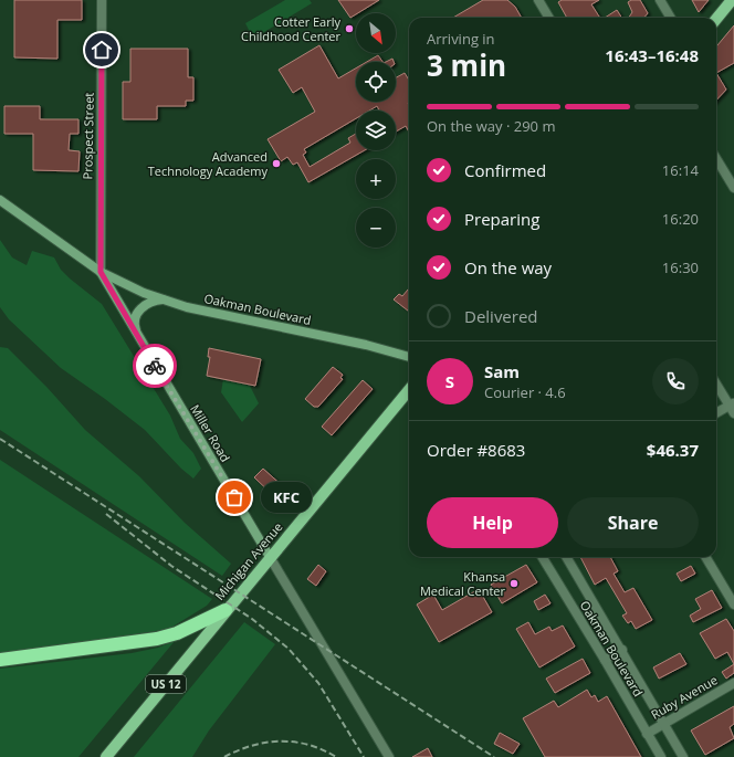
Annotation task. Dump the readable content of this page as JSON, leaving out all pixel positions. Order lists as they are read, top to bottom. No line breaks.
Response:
{"streets":{"main road":["Oakman Boulevard","Miller Road","Michigan Avenue","US 12"],"street":["Prospect Street","Ruby Avenue"]},"crossings":[["Prospect Street","Oakman Boulevard"],["Prospect Street","Miller Road"],["Oakman Boulevard","Miller Road"],["Oakman Boulevard","Ruby Avenue"],["Miller Road","Michigan Avenue"]],"places":["Cotter Early Childhood Center","Advanced Technology Academy","KFC","Khansa Medical Center"],"north":"bottom right","page":{"map_buttons":["+","−"],"heading":["3 min","Arriving in","16:43–16:48"],"panel":["Sam","Courier · 4.6","Order #8683","$46.37"],"bar":"On the way · 290 m","list":[["Confirmed","16:14"],["Preparing","16:20"],["On the way","16:30"],"Delivered"],"round":"S","bubble":"KFC","buttons":["Help","Share"]}}
